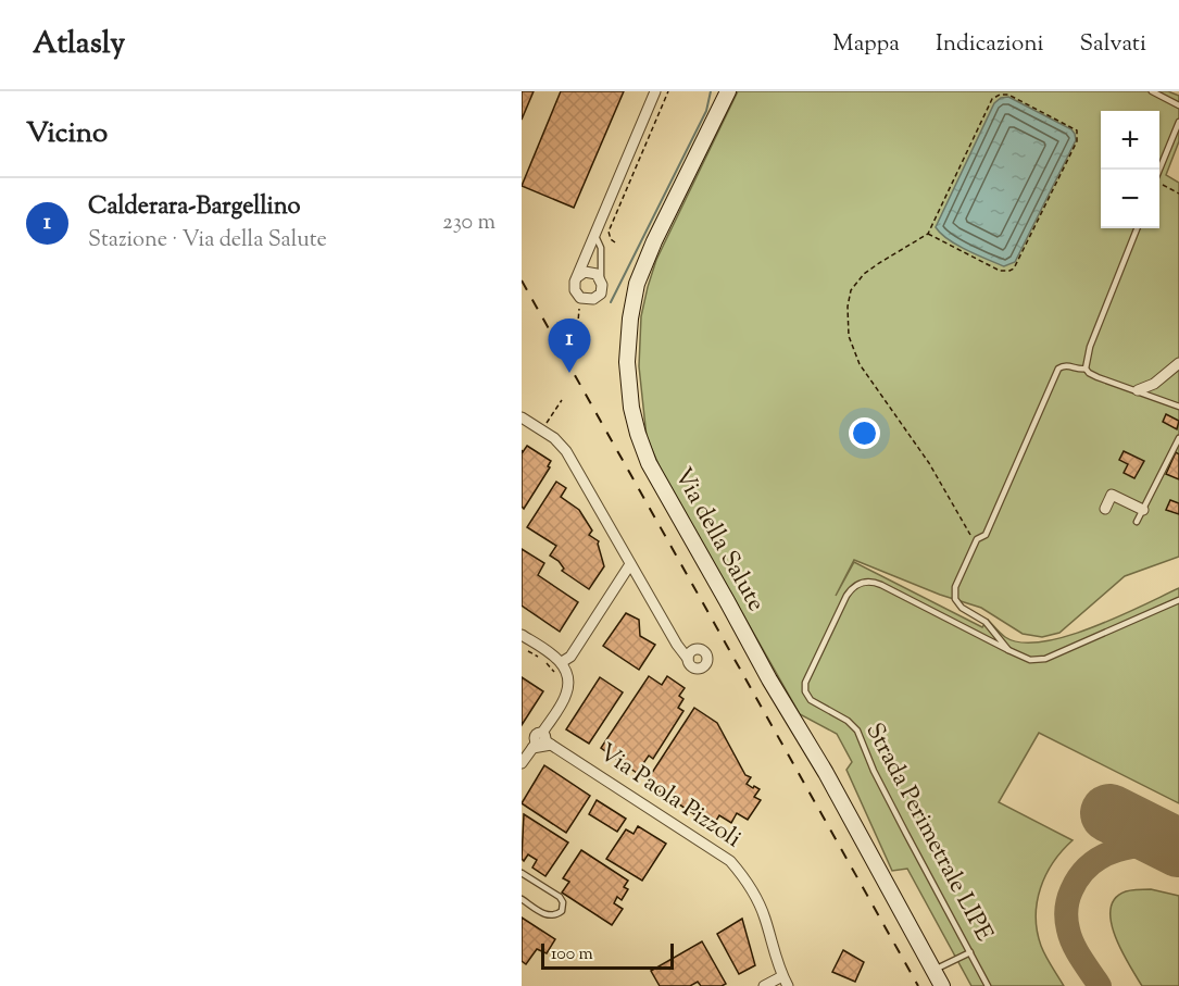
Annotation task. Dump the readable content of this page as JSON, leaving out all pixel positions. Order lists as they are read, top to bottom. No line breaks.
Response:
{"streets":{"street":["Via della Salute","Via Paola Pizzoli"],"lane":["Strada Perimetrale LIPE"]},"scale_bar":"100 m","page":{"header":"Atlasly","nav":["Mappa","Indicazioni","Salvati"],"heading":"Vicino","map_buttons":["+","−"],"list":[{"mark":"1","name":"Calderara-Bargellino","note":"Stazione · Via della Salute","value":"230 m"}],"pins":"1","scale":"100 m"}}
